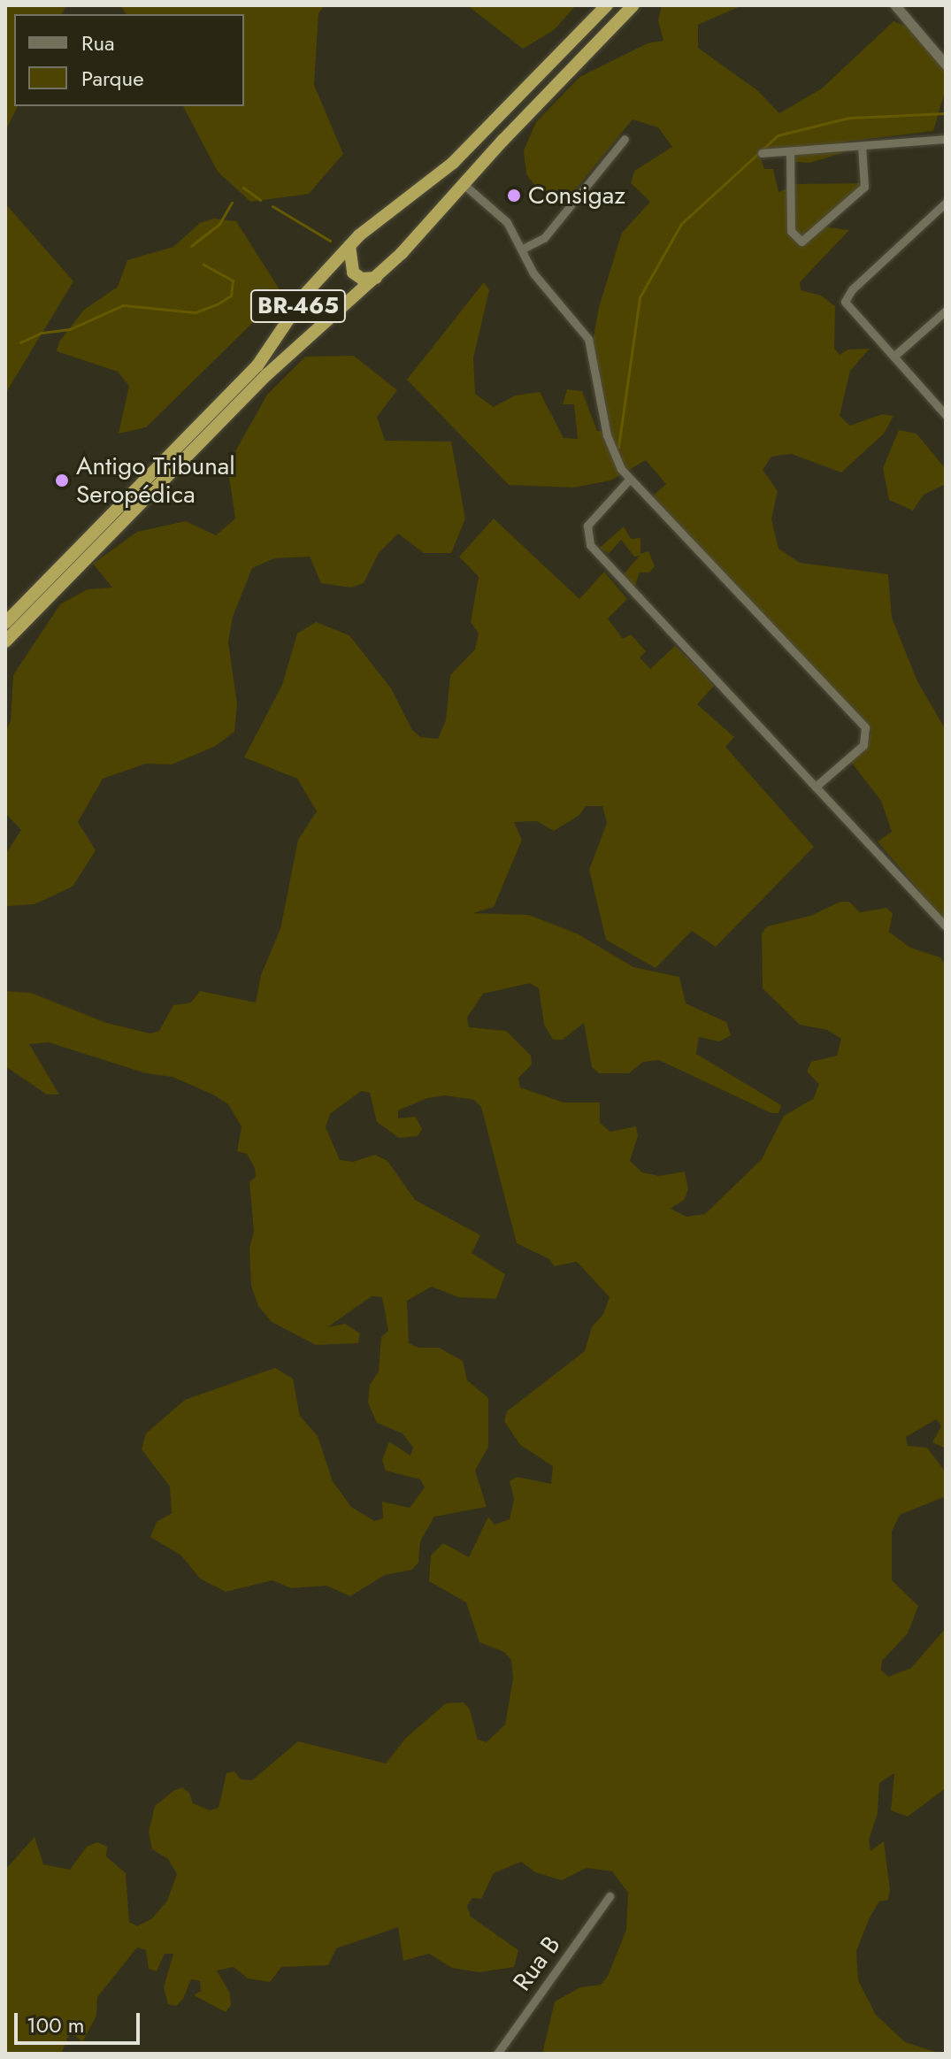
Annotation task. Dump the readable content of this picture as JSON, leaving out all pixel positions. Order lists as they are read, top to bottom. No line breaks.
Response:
{"streets":{"highway":["BR-465"],"street":["Rua B"]},"places":["Consigaz","Antigo Tribunal Seropédica"],"legend":["Rua","Parque"],"scale_bar":"100 m"}
